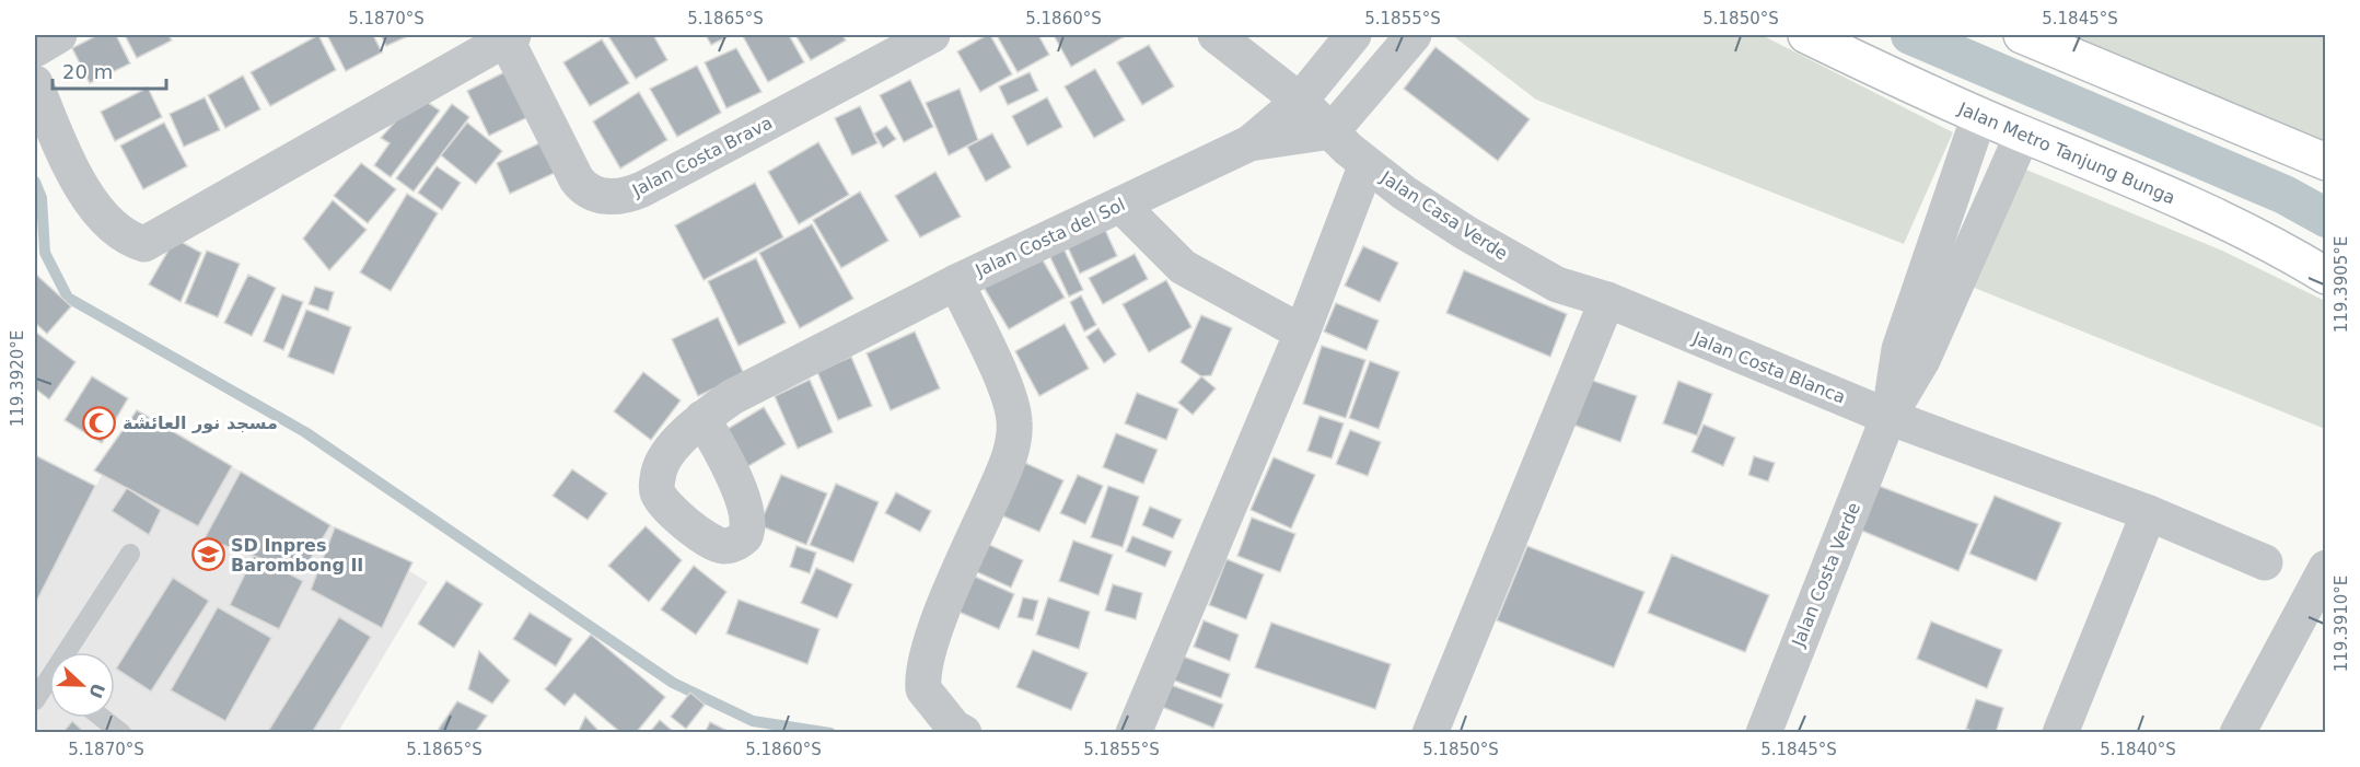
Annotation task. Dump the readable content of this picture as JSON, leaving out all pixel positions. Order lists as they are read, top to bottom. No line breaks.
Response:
{"streets":{"main road":["Jalan Metro Tanjung Bunga"],"street":["Jalan Costa Brava","Jalan Casa Verde","Jalan Costa del Sol","Jalan Costa Blanca","Jalan Costa Verde"]},"crossings":[["Jalan Casa Verde","Jalan Costa del Sol"],["Jalan Casa Verde","Jalan Costa Blanca"],["Jalan Costa Blanca","Jalan Costa Verde"]],"places":{"mosque":["مسجد نور العائشة"],"school or university":["SD Inpres Barombong II"]},"scale_bar":"20 m","north":"right","coordinates":["5.1870°S","5.1865°S","5.1860°S","5.1855°S","5.1850°S","5.1845°S","119.3905°E","119.3920°E","119.3910°E","5.1840°S"]}
